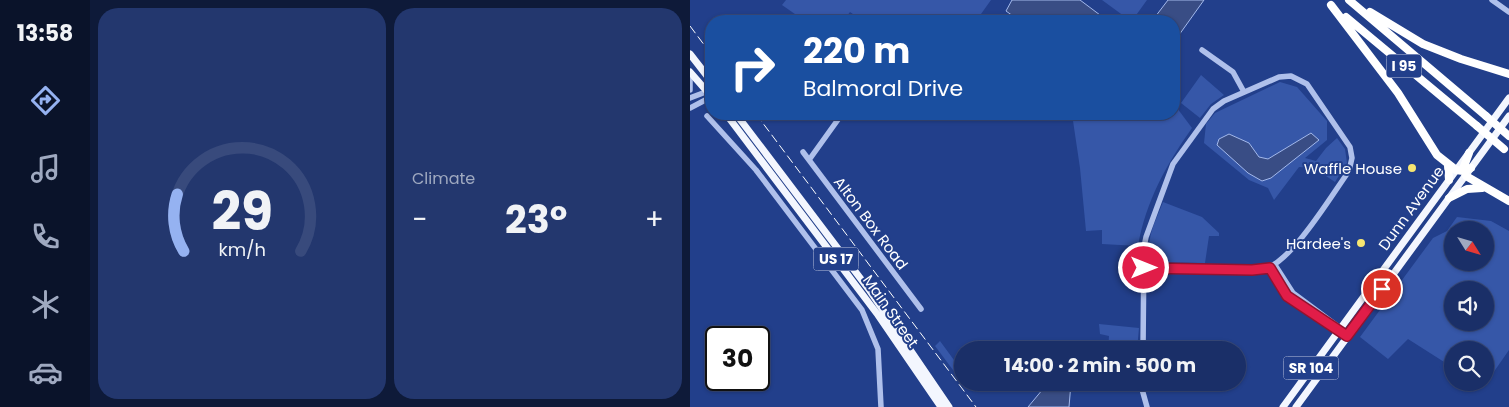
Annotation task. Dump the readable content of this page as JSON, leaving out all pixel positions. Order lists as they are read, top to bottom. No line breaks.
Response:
{"streets":{"highway":["I 95"],"main road":["Dunn Avenue","US 17","Main Street","SR 104"],"street":["Alton Box Road"]},"places":["Waffle House","Hardee's"],"north":"bottom right","page":{"tabs":"13:58","tile":"Climate","turn":["220 m","Balmoral Drive"],"heat":["−","23°","+"],"limit":"30","trip":"14:00 · 2 min · 500 m","gauge":["29","km/h"]}}
